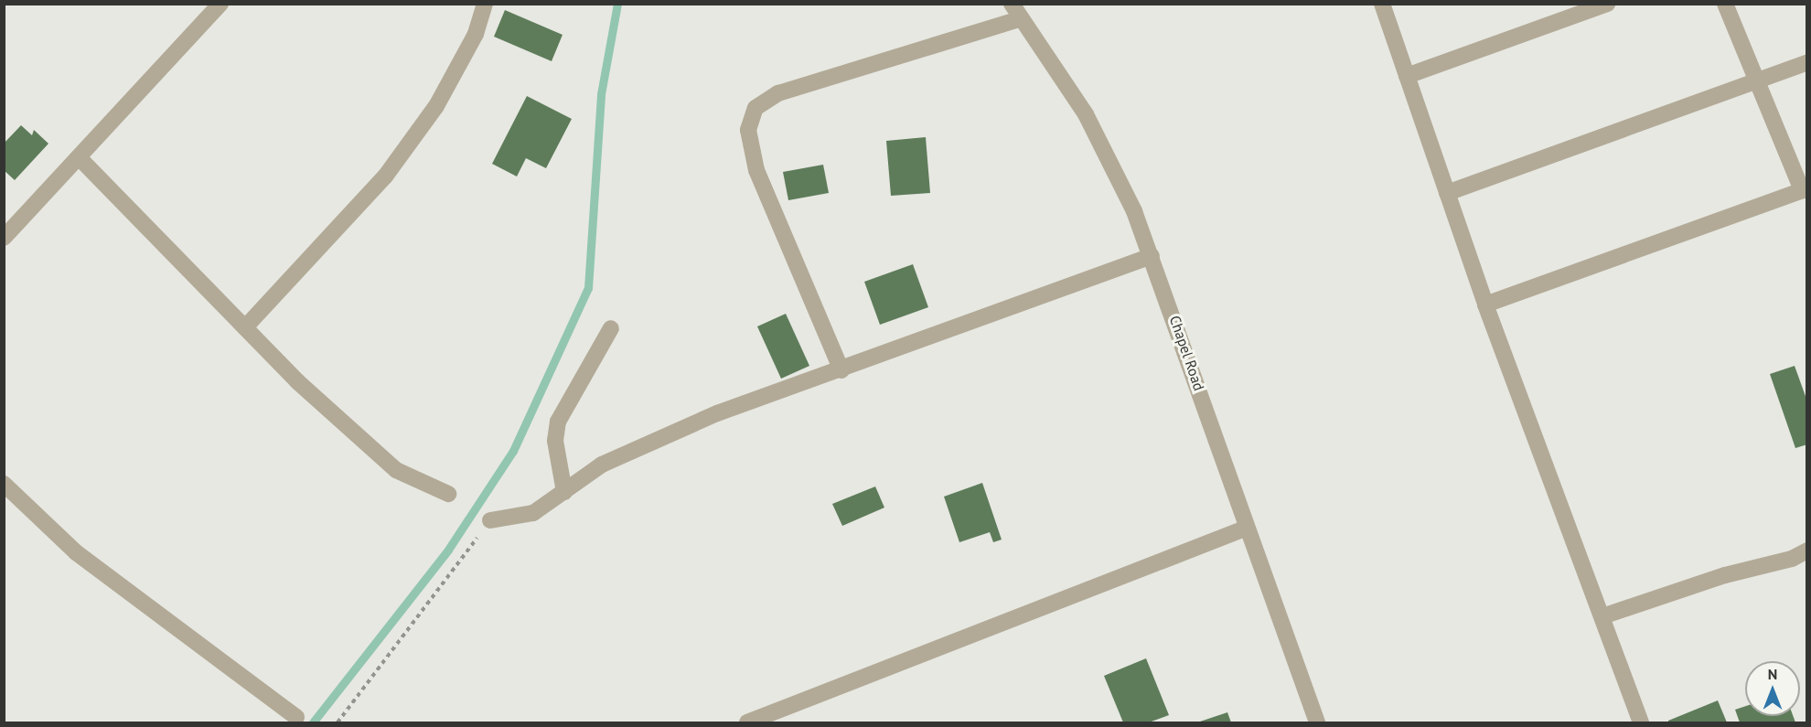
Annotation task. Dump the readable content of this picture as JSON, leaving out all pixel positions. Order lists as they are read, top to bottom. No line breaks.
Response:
{"streets":{"street":["Chapel Road"]},"north":"top"}
